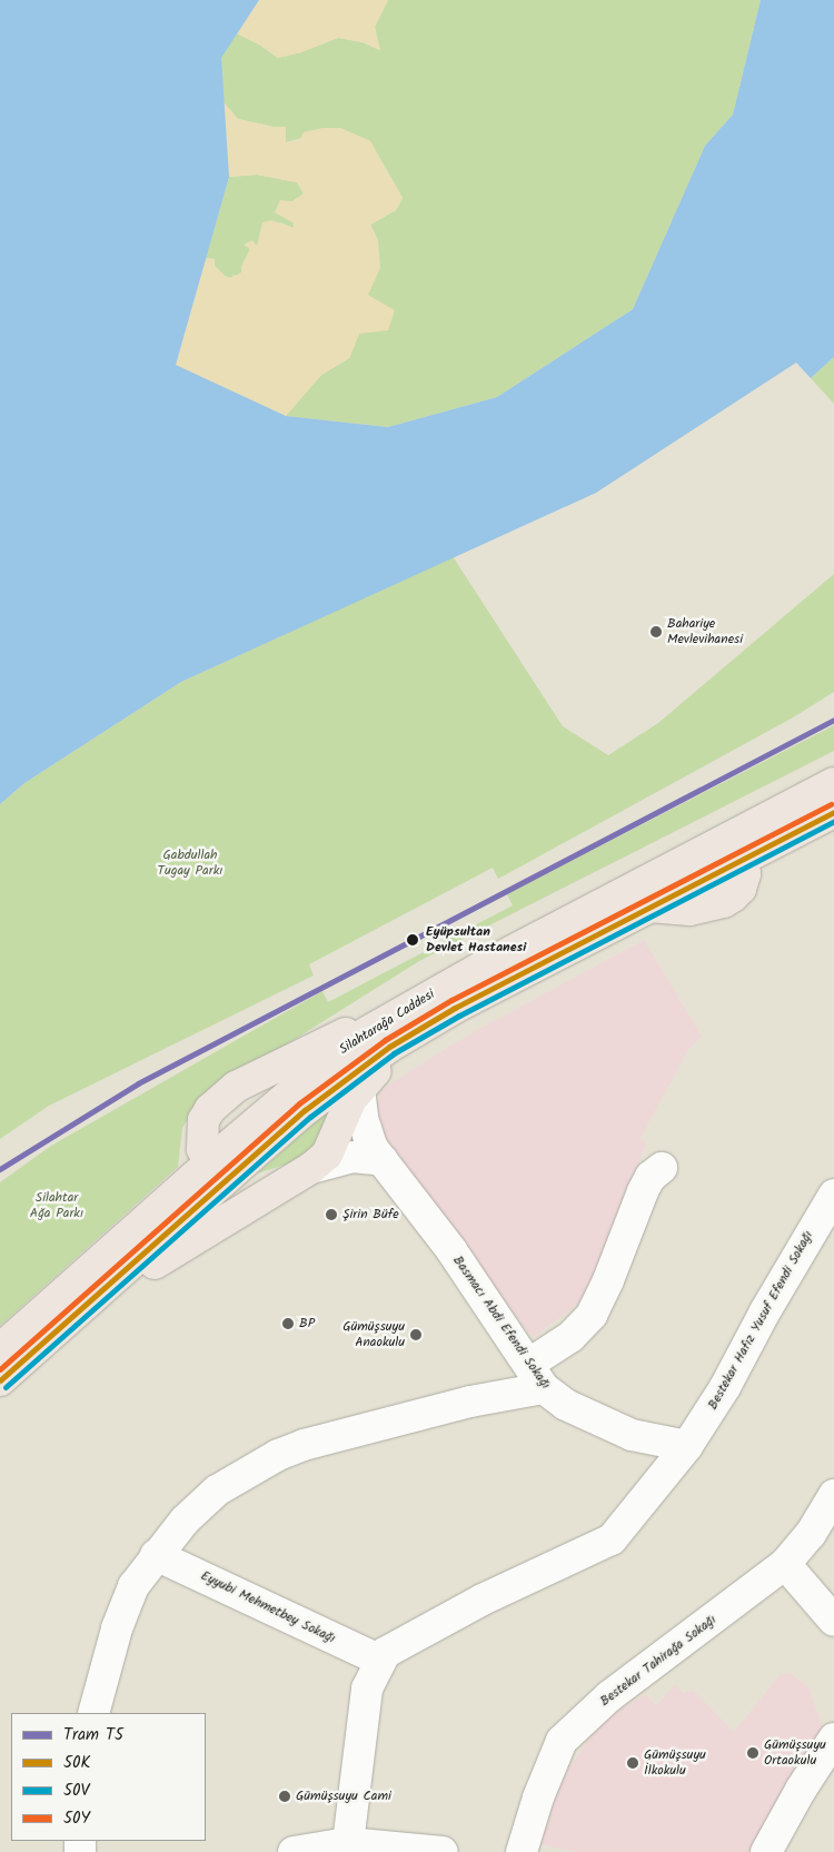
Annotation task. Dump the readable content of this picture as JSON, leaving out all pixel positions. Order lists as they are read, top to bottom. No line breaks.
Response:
{"streets":{"main road":["Silahtarağa Caddesi"],"street":["Bestekar Hafız Yusuf Efendi Sokağı","Basmacı Abdi Efendi Sokağı","Eyyubi Mehmetbey Sokağı","Bestekar Tahirağa Sokağı"]},"crossings":[["Bestekar Hafız Yusuf Efendi Sokağı","Basmacı Abdi Efendi Sokağı"],["Bestekar Hafız Yusuf Efendi Sokağı","Eyyubi Mehmetbey Sokağı"]],"parks":["Gabdullah Tugay Parkı","Silahtar Ağa Parkı"],"places":["Bahariye Mevlevihanesi","Eyüpsultan Devlet Hastanesi","Şirin Büfe","BP","Gümüşsuyu Anaokulu","Gümüşsuyu Ortaokulu","Gümüşsuyu İlkokulu","Gümüşsuyu Cami"],"lines":["tram line T5","transit line 50Y","transit line 50K","transit line 50V"],"legend":["Tram T5","50K","50V","50Y"]}
